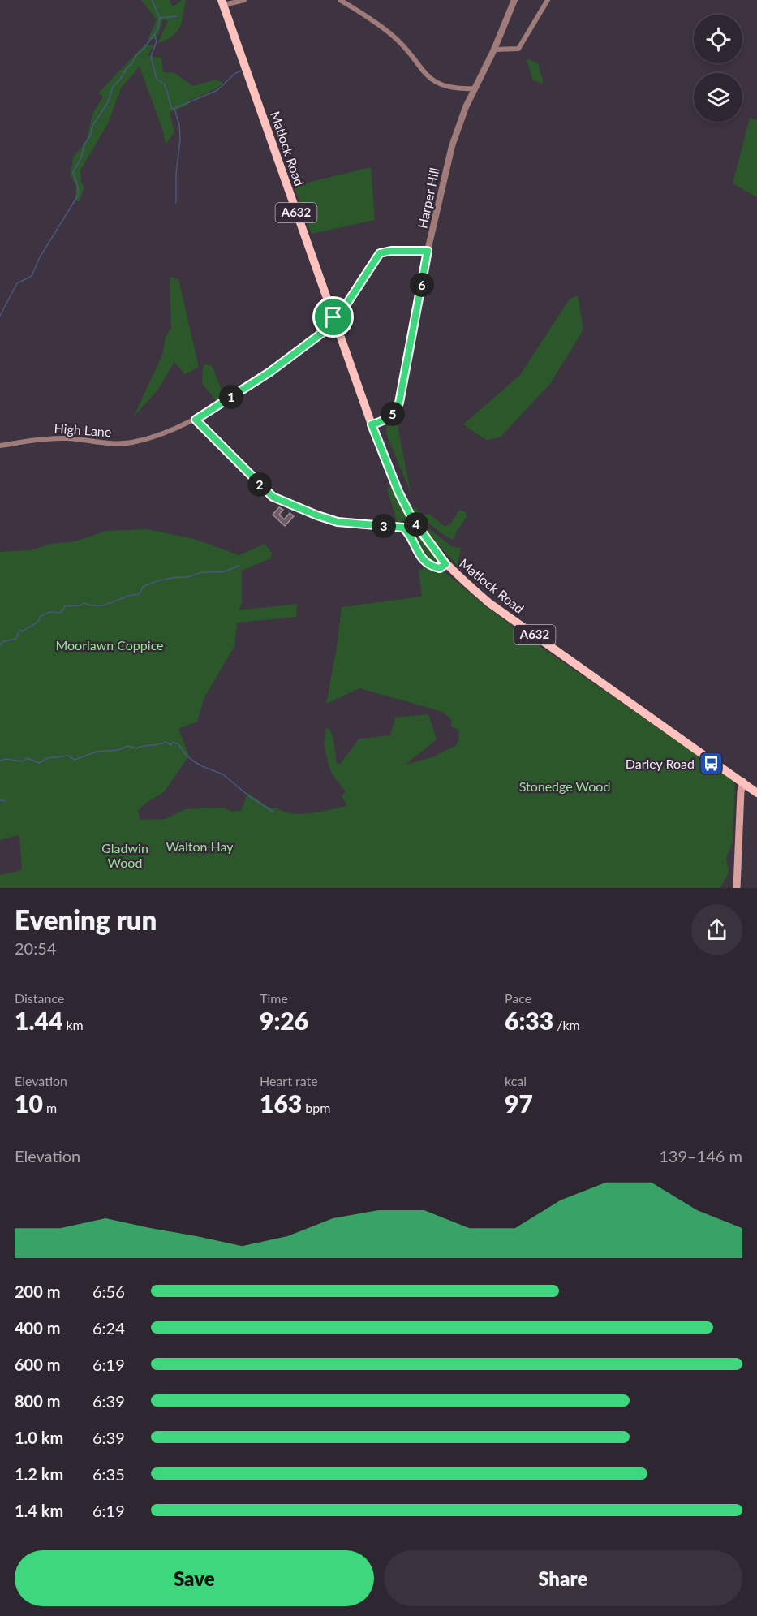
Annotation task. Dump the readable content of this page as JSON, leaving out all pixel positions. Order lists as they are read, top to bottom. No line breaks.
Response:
{"streets":{"main road":["Matlock Road","A632"],"street":["Harper Hill","High Lane"]},"crossings":[["Matlock Road","Harper Hill"],["Matlock Road","High Lane"],["Harper Hill","High Lane"]],"parks":["Moorlawn Coppice","Stonedge Wood","Walton Hay","Gladwin Wood"],"places":{"bus stop":["Darley Road"]},"page":{"pins":["6","1","5","2","4","3"],"heading":["Evening run","20:54"],"stats":[["Distance","1.44 km"],["Time","9:26"],["Pace","6:33 /km"],["Elevation","10 m"],["Heart rate","163 bpm"],["kcal","97"]],"chart":["Elevation","139–146 m"],"list":[{"name":"200 m","note":"6:56"},{"name":"400 m","note":"6:24"},{"name":"600 m","note":"6:19"},{"name":"800 m","note":"6:39"},{"name":"1.0 km","note":"6:39"},{"name":"1.2 km","note":"6:35"},{"name":"1.4 km","note":"6:19"}],"buttons":["Save","Share"]}}
